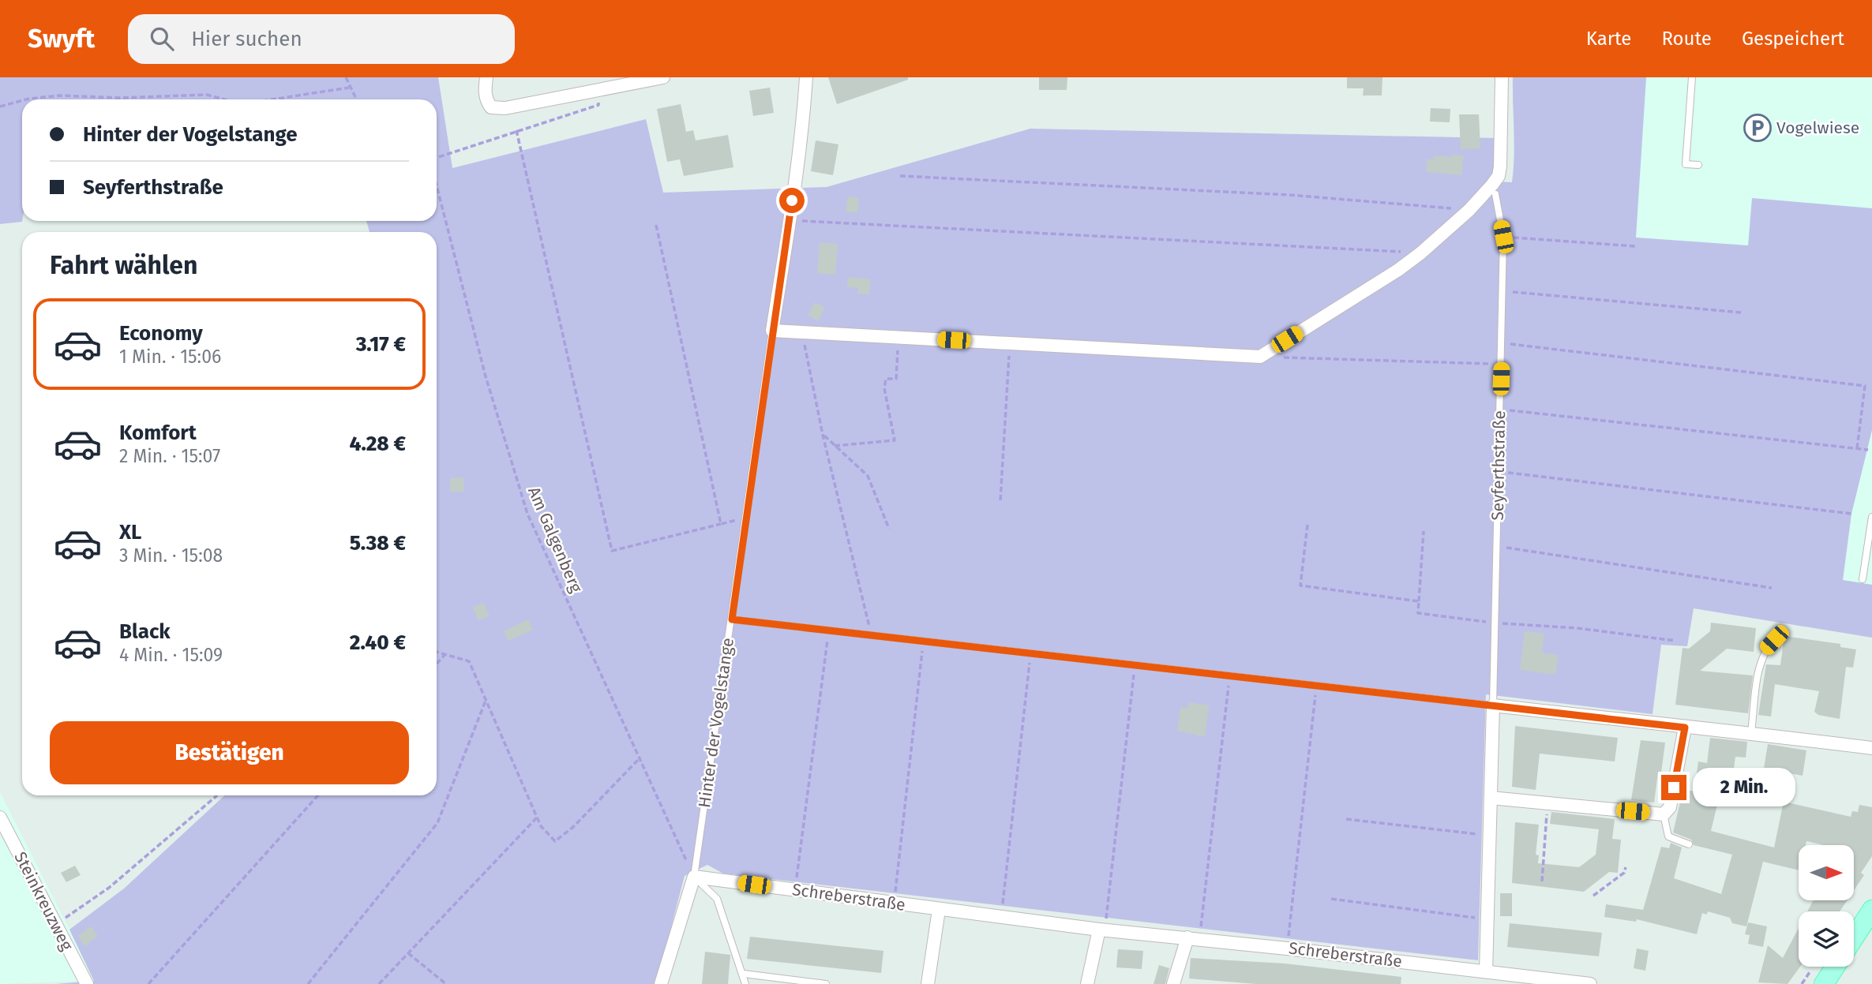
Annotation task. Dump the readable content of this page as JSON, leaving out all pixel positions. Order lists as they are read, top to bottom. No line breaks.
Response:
{"streets":{"street":["Seyferthstraße","Hinter der Vogelstange","Schreberstraße","Steinkreuzweg"],"path":["Am Galgenberg"]},"crossings":[["Seyferthstraße","Schreberstraße"],["Am Galgenberg","Hinter der Vogelstange"],["Am Galgenberg","Schreberstraße"],["Hinter der Vogelstange","Schreberstraße"]],"places":{"parking":["Vogelwiese"]},"north":"right","page":{"header":"Swyft","search":"Hier suchen","nav":["Karte","Route","Gespeichert"],"banner":["Hinter der Vogelstange","Seyferthstraße"],"heading":"Fahrt wählen","list":[{"name":"Economy","note":"1 Min. · 15:06","value":"3.17 €"},{"name":"Komfort","note":"2 Min. · 15:07","value":"4.28 €"},{"name":"XL","note":"3 Min. · 15:08","value":"5.38 €"},{"name":"Black","note":"4 Min. · 15:09","value":"2.40 €"}],"buttons":"Bestätigen","bubble":"2 Min."}}
